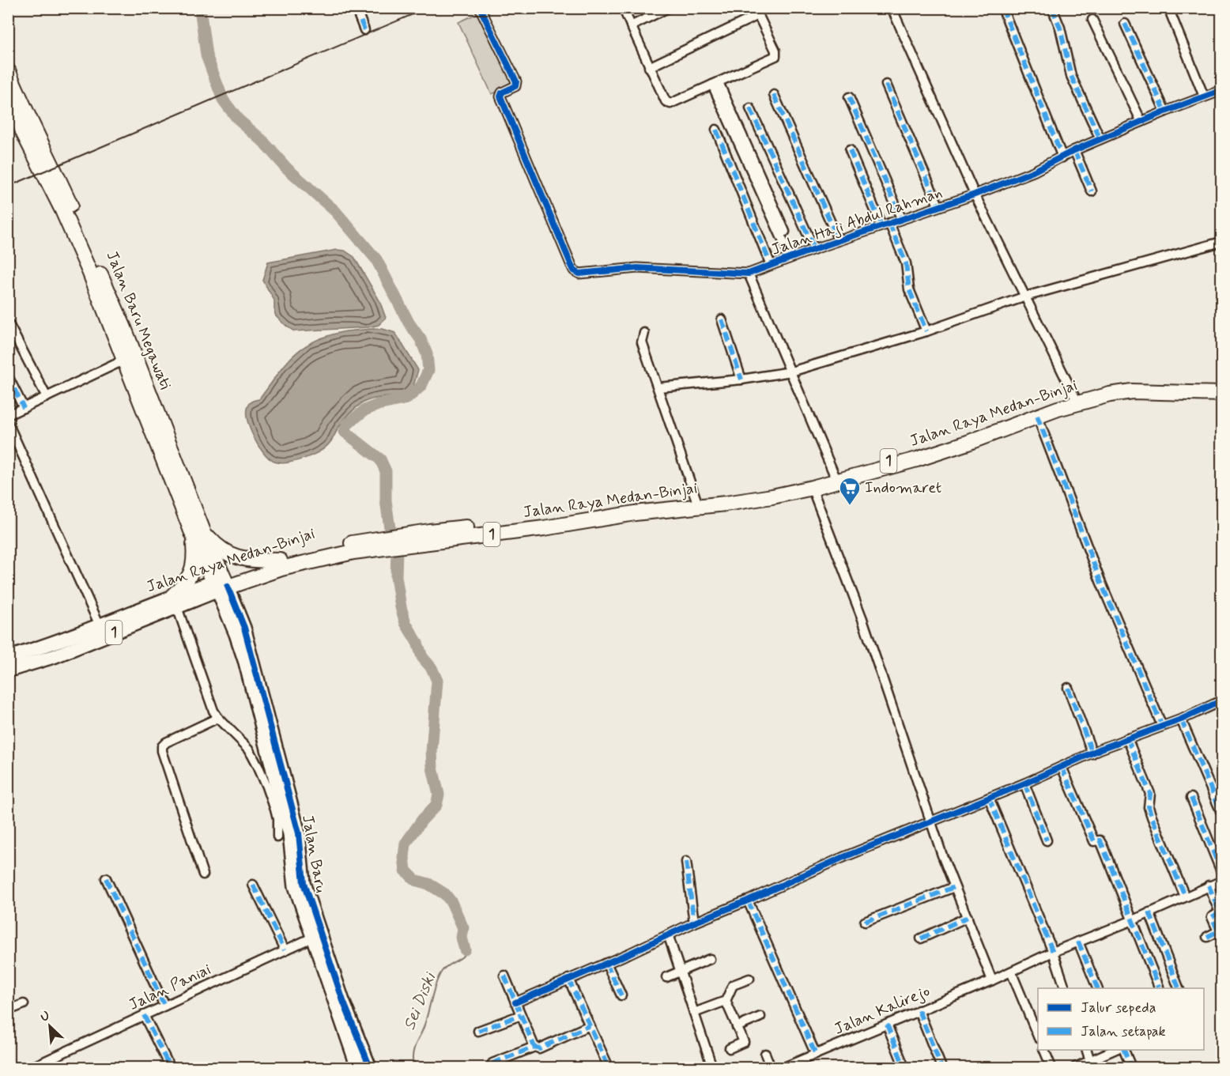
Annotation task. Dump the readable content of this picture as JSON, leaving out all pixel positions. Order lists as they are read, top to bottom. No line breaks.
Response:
{"streets":{"highway":["Jalan Baru Megawati","Jalan Raya Medan-Binjai","1"],"street":["Jalan Haji Abdul Rahman","Jalan Baru","Jalan Paniai","Jalan Kalirejo"]},"crossings":[["Jalan Baru Megawati","Jalan Raya Medan-Binjai"],["Jalan Baru Megawati","Jalan Baru"],["Jalan Raya Medan-Binjai","Jalan Baru"],["Jalan Baru","Jalan Paniai"]],"water":["Sei Diski"],"places":{"supermarket":["Indomaret"]},"legend":["Jalur sepeda","Jalan setapak"],"north":"top left"}
